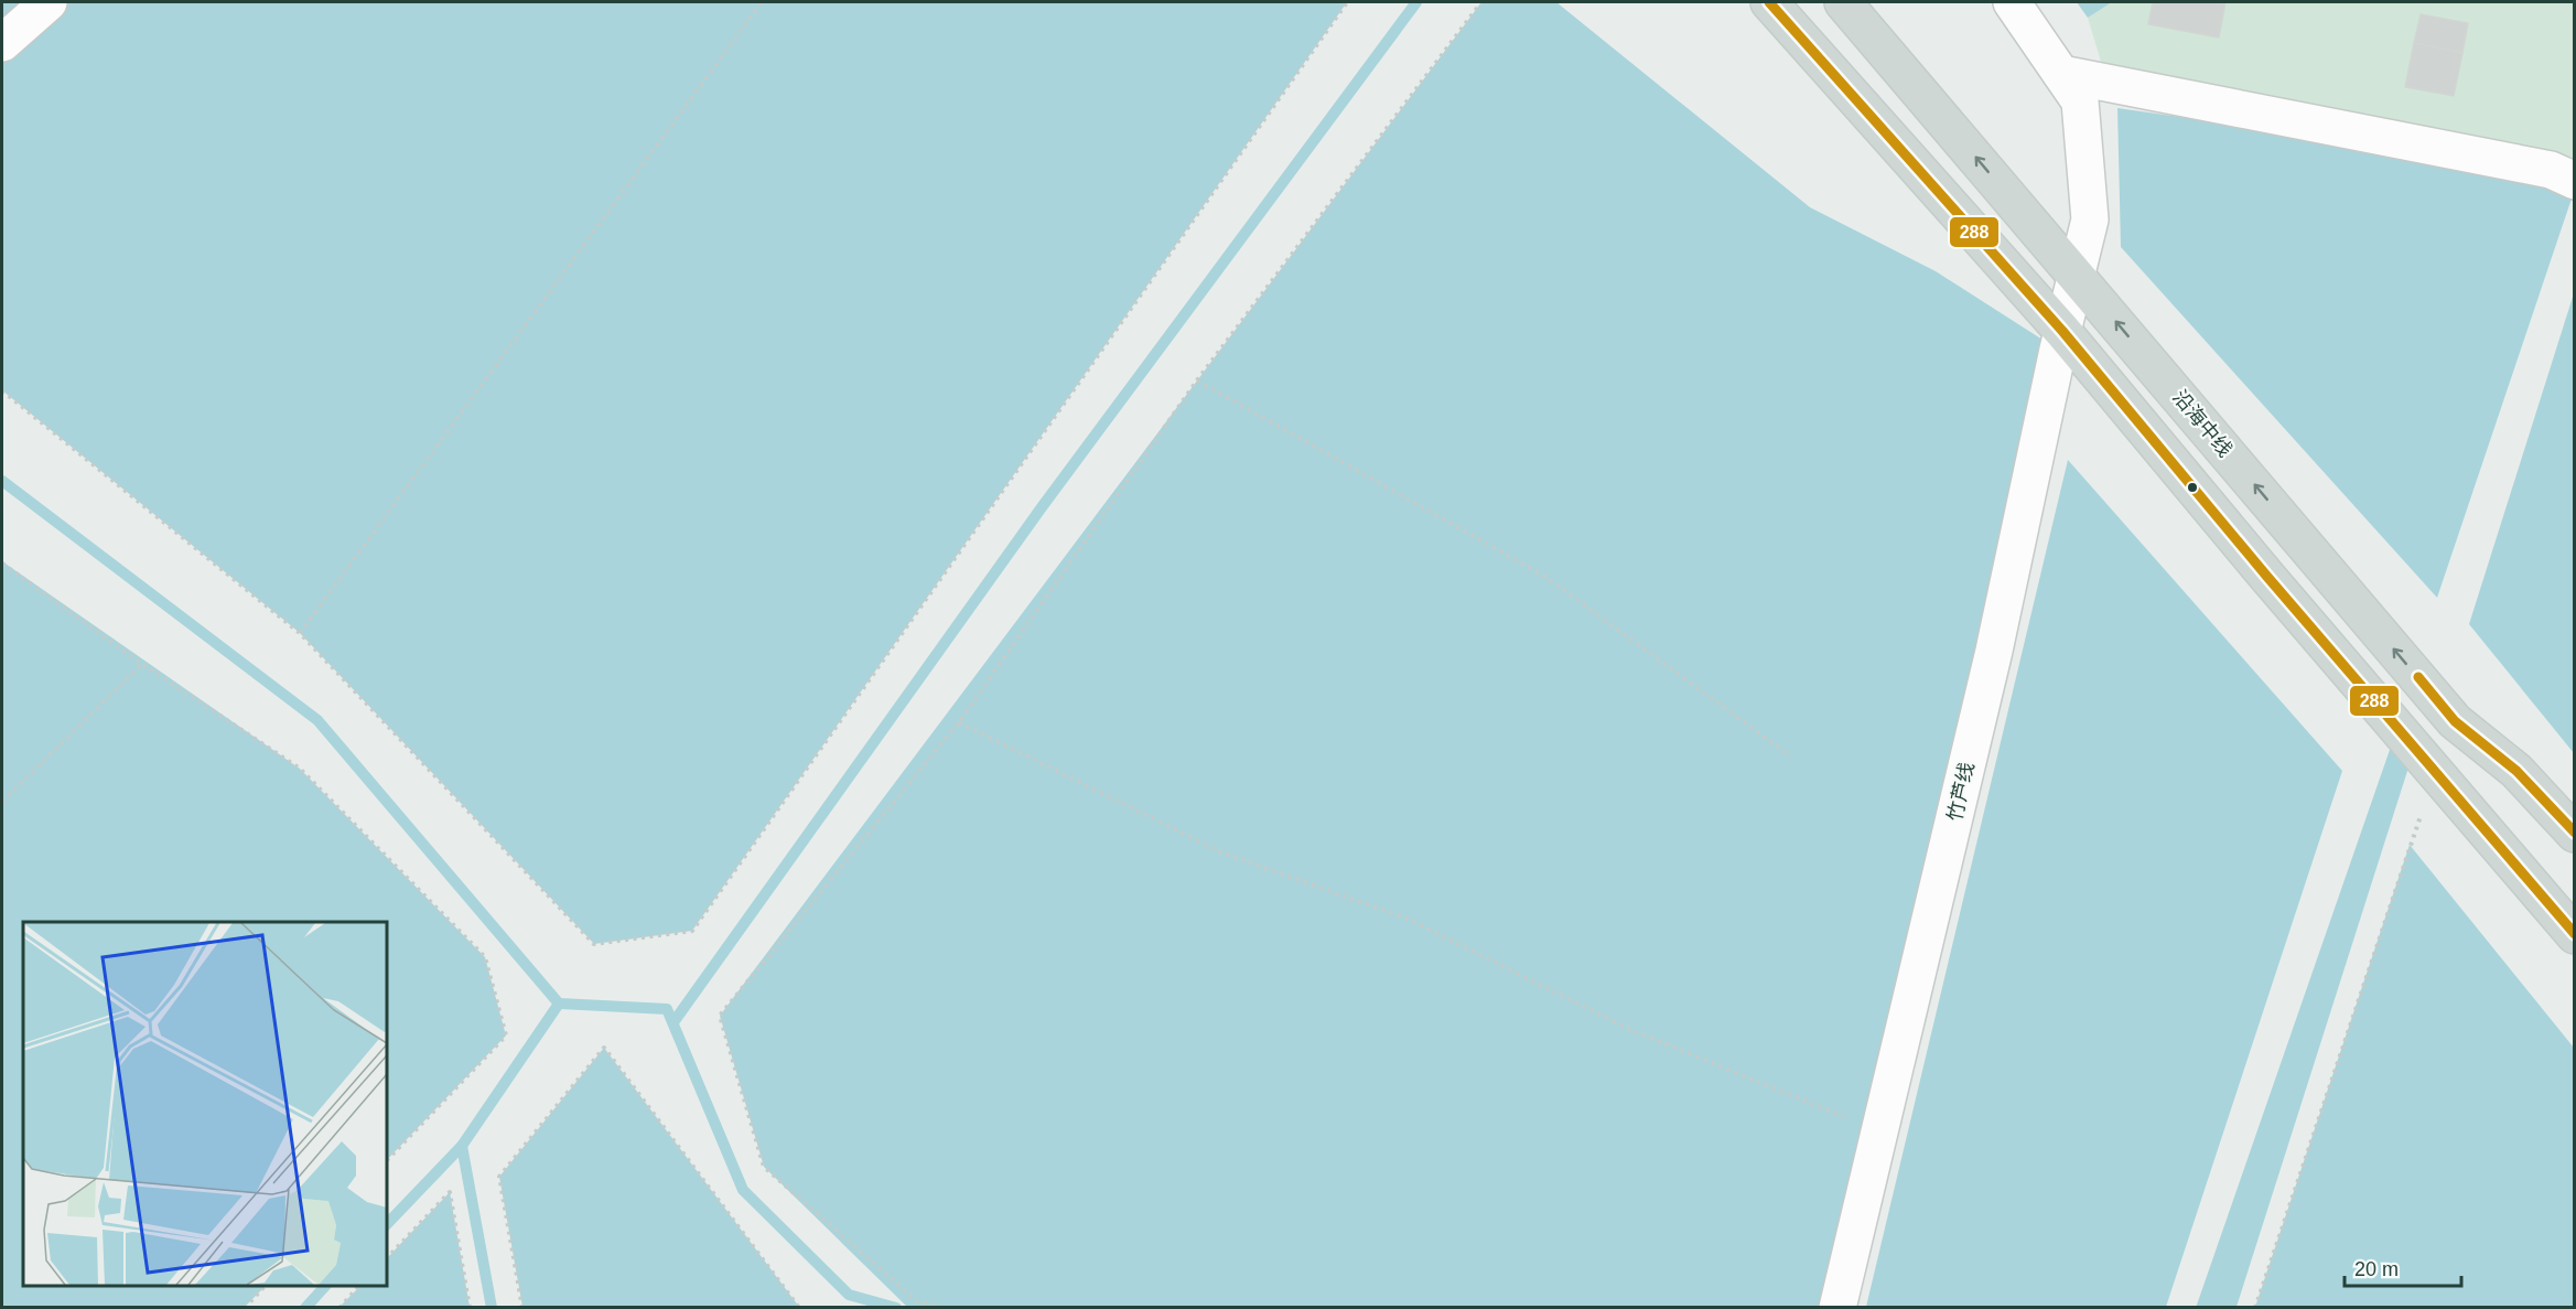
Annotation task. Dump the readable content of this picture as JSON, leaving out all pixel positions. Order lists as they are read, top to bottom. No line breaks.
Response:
{"streets":{"main road":["沿海中线"],"street":["竹芦线"]},"crossings":[["沿海中线","竹芦线"]],"lines":["transit line 288"],"scale_bar":"20 m"}
